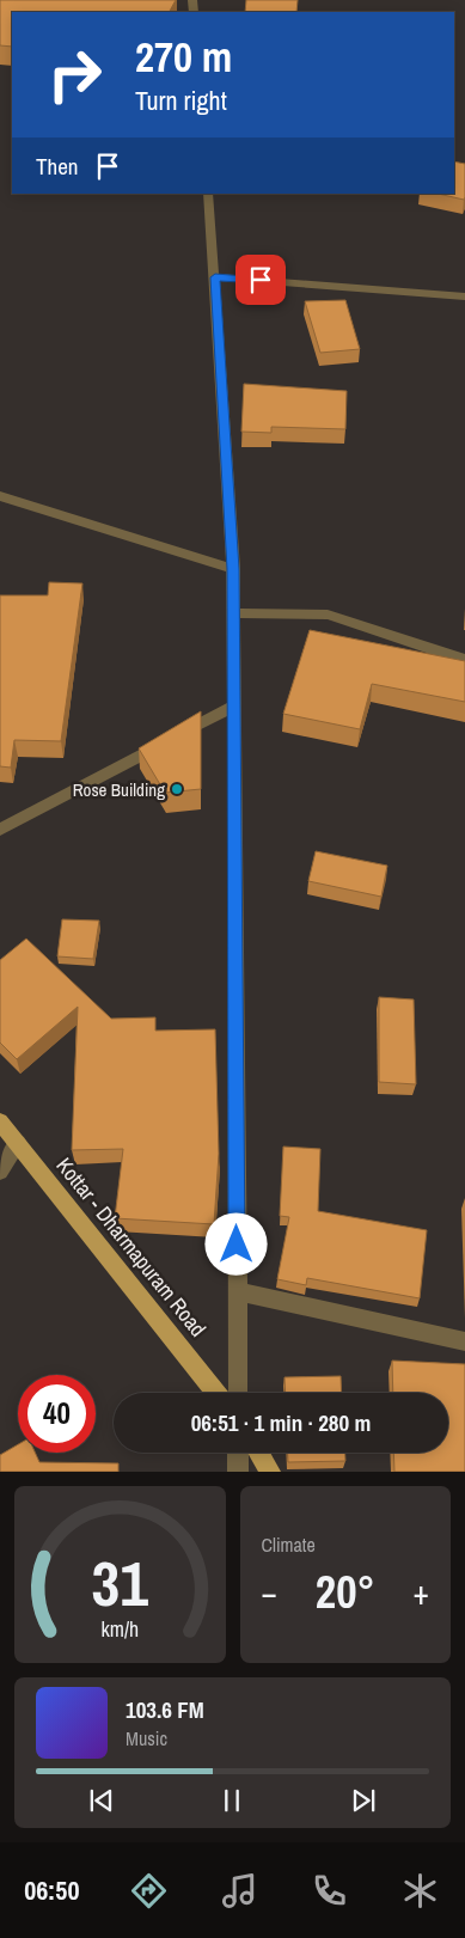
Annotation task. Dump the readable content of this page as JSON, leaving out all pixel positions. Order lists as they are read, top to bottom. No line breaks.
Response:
{"streets":{"main road":["Kottar - Dharmapuram Road"]},"places":["Rose Building"],"page":{"turn":["270 m","Turn right"],"then":"Then","limit":"40","trip":"06:51 · 1 min · 280 m","tile":"Climate","heat":["−","20°","+"],"song":["103.6 FM","Music"],"tabs":"06:50","gauge":["31","km/h"]}}
